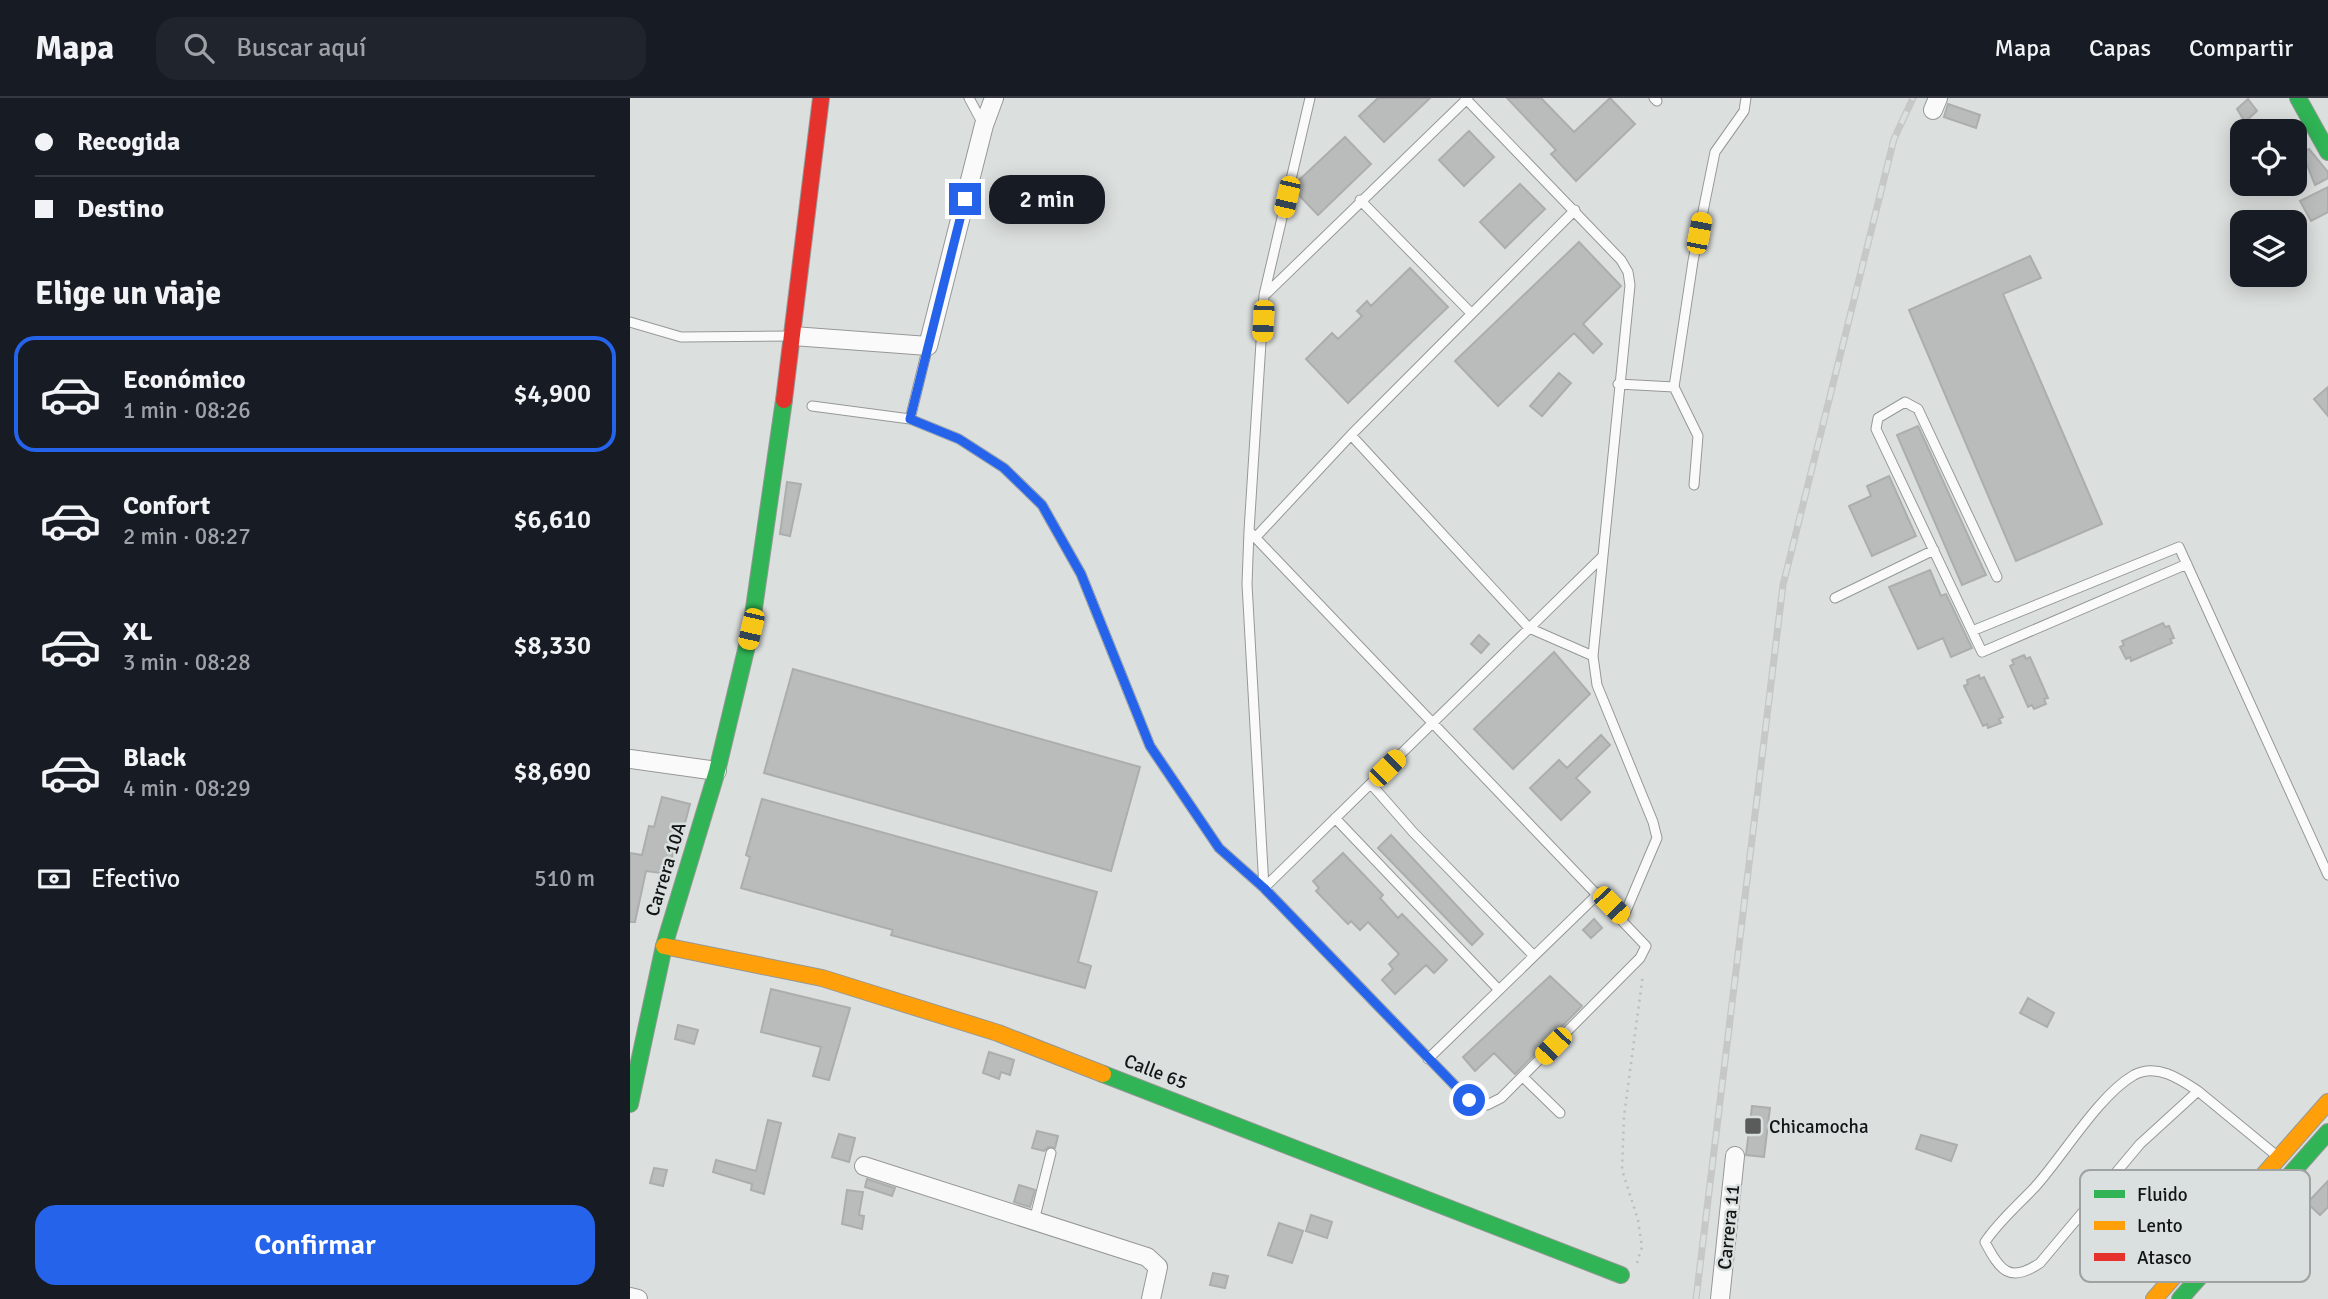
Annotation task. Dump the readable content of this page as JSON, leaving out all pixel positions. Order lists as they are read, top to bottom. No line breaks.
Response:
{"streets":{"street":["Carrera 10A","Calle 65","Carrera 11"]},"crossings":[["Carrera 10A","Calle 65"]],"places":{"transit":["Chicamocha"]},"legend":["Fluido","Lento","Atasco"],"page":{"header":"Mapa","search":"Buscar aquí","nav":["Mapa","Capas","Compartir"],"banner":["Recogida","Destino"],"bubble":"2 min","heading":"Elige un viaje","list":[{"name":"Económico","note":"1 min · 08:26","value":"$4,900"},{"name":"Confort","note":"2 min · 08:27","value":"$6,610"},{"name":"XL","note":"3 min · 08:28","value":"$8,330"},{"name":"Black","note":"4 min · 08:29","value":"$8,690"}],"pay":["Efectivo","510 m"],"buttons":"Confirmar"}}
